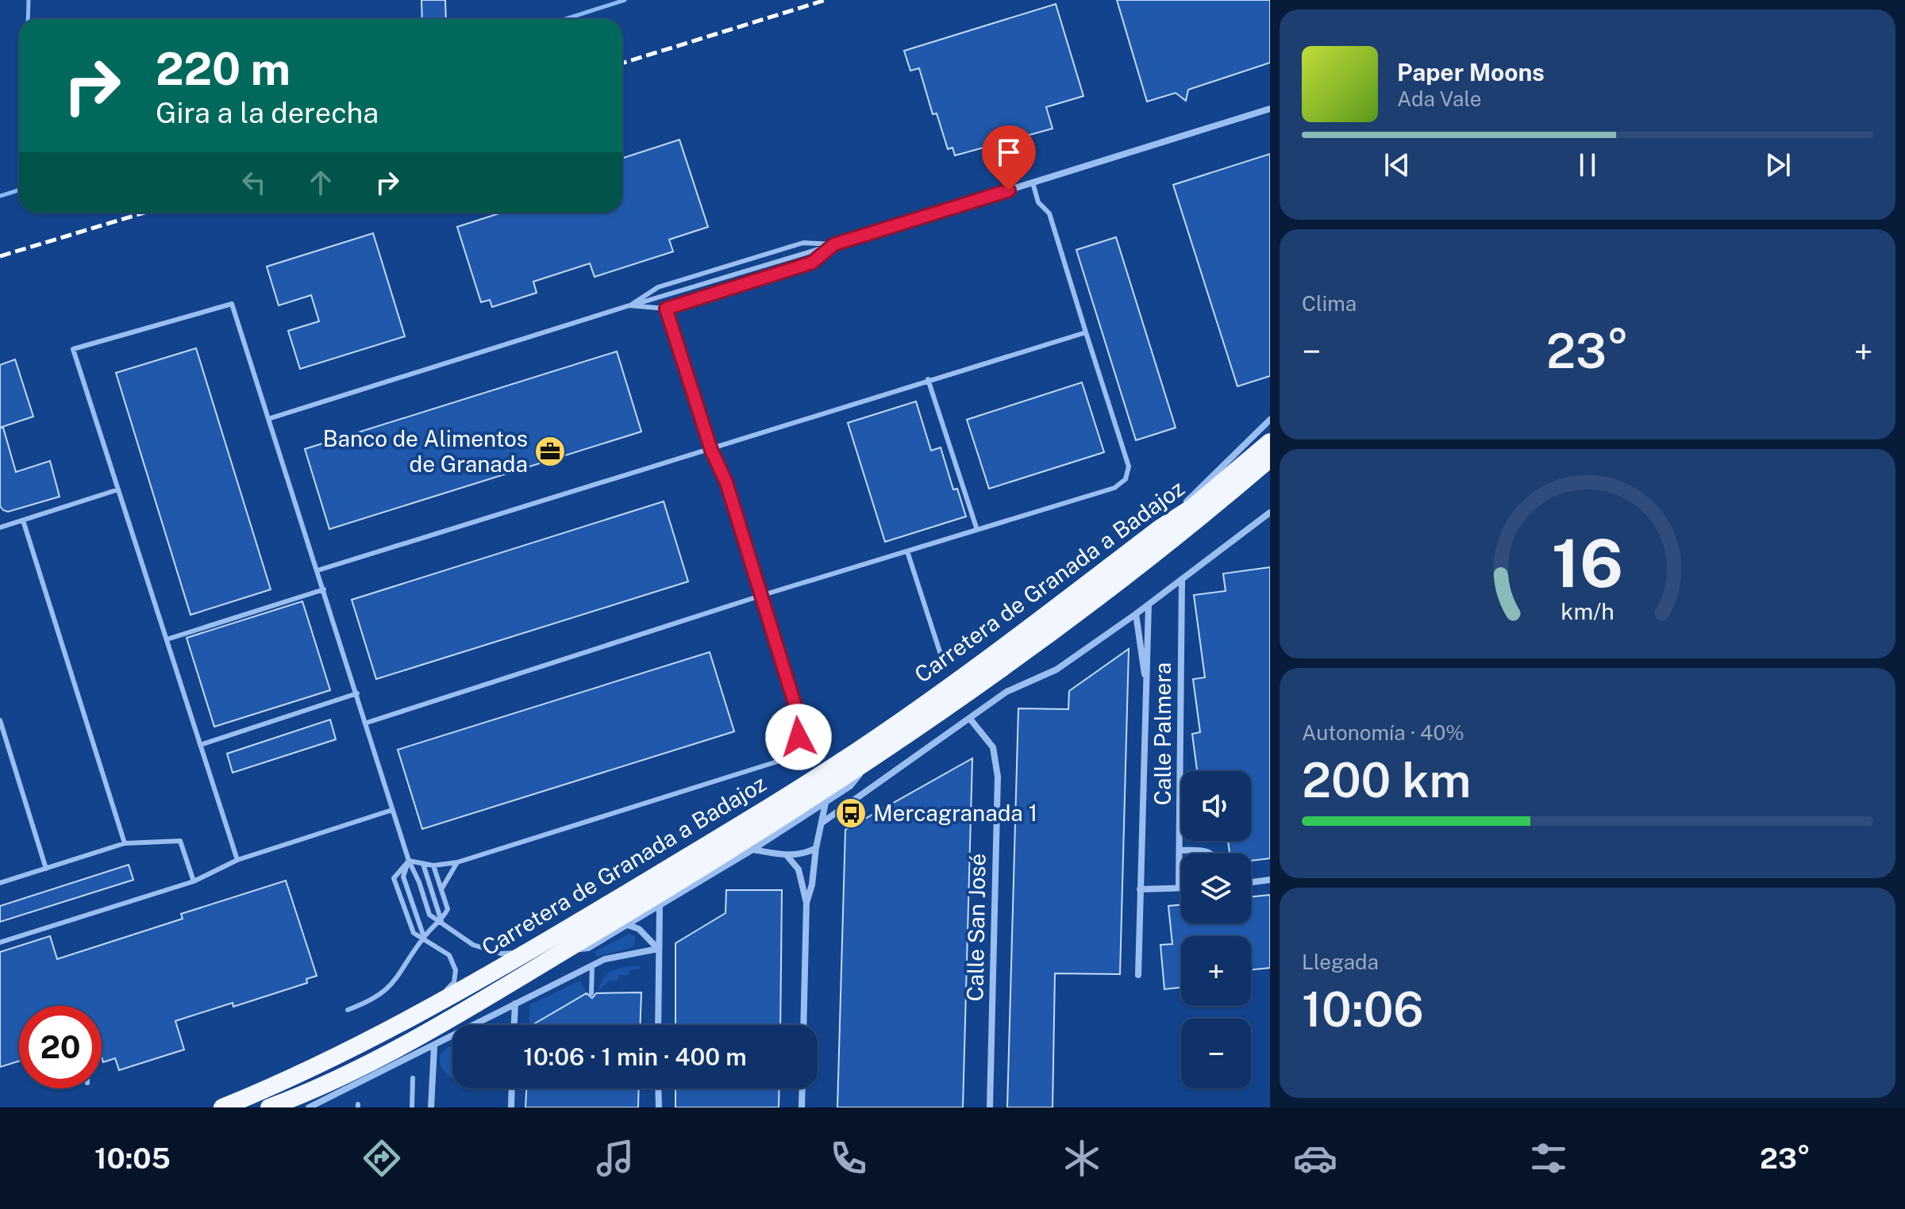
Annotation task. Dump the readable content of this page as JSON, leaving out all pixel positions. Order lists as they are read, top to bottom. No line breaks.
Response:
{"streets":{"highway":["Carretera de Granada a Badajoz"],"street":["Calle Palmera","Calle San José"]},"places":{"office":["Banco de Alimentos de Granada"],"bus stop":["Mercagranada 1"]},"page":{"turn":["220 m","Gira a la derecha"],"song":["Paper Moons","Ada Vale"],"tile":["Clima",["Autonomía · 40%","200 km"],["Llegada","10:06"]],"heat":["−","23°","+"],"map_buttons":["+","−"],"limit":"20","trip":"10:06 · 1 min · 400 m","tabs":["10:05","23°"],"gauge":["16","km/h"]}}
